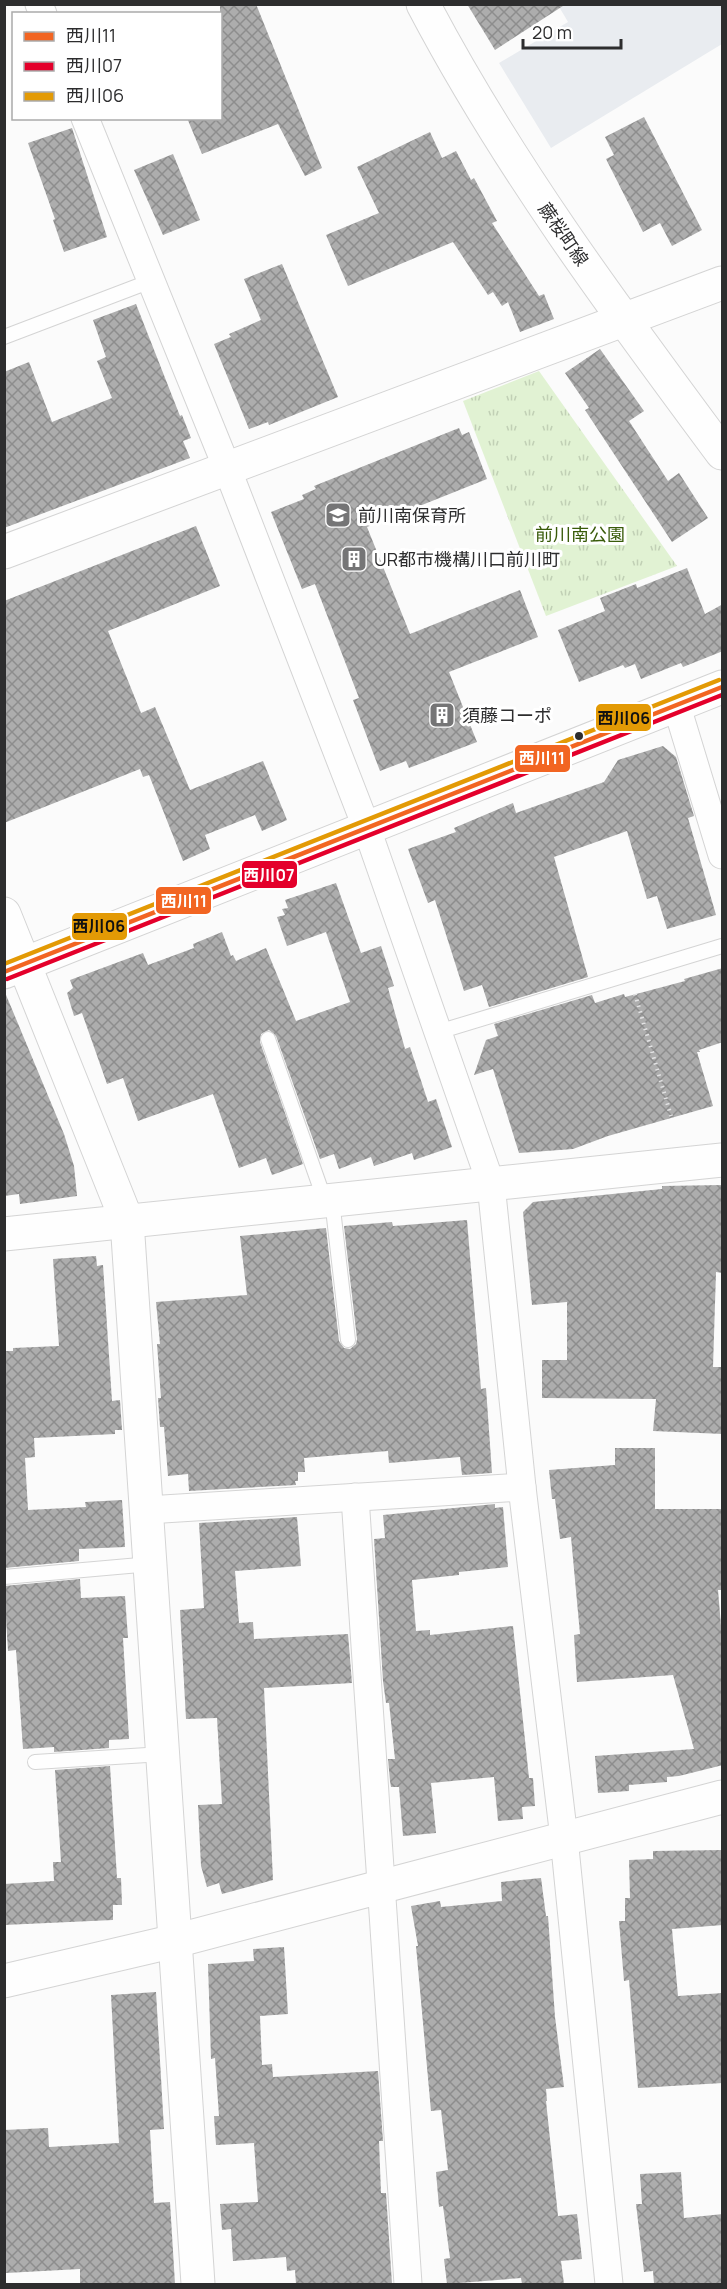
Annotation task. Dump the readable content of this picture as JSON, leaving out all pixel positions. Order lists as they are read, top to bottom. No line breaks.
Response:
{"streets":{"street":["蕨桜町線"]},"parks":["前川南公園"],"places":{"school or university":["前川南保育所"],"building":["UR都市機構川口前川町","須藤コーポ"]},"lines":["transit line 西川06","transit line 西川11","transit line 西川07"],"legend":["西川11","西川07","西川06"],"scale_bar":"20 m"}
